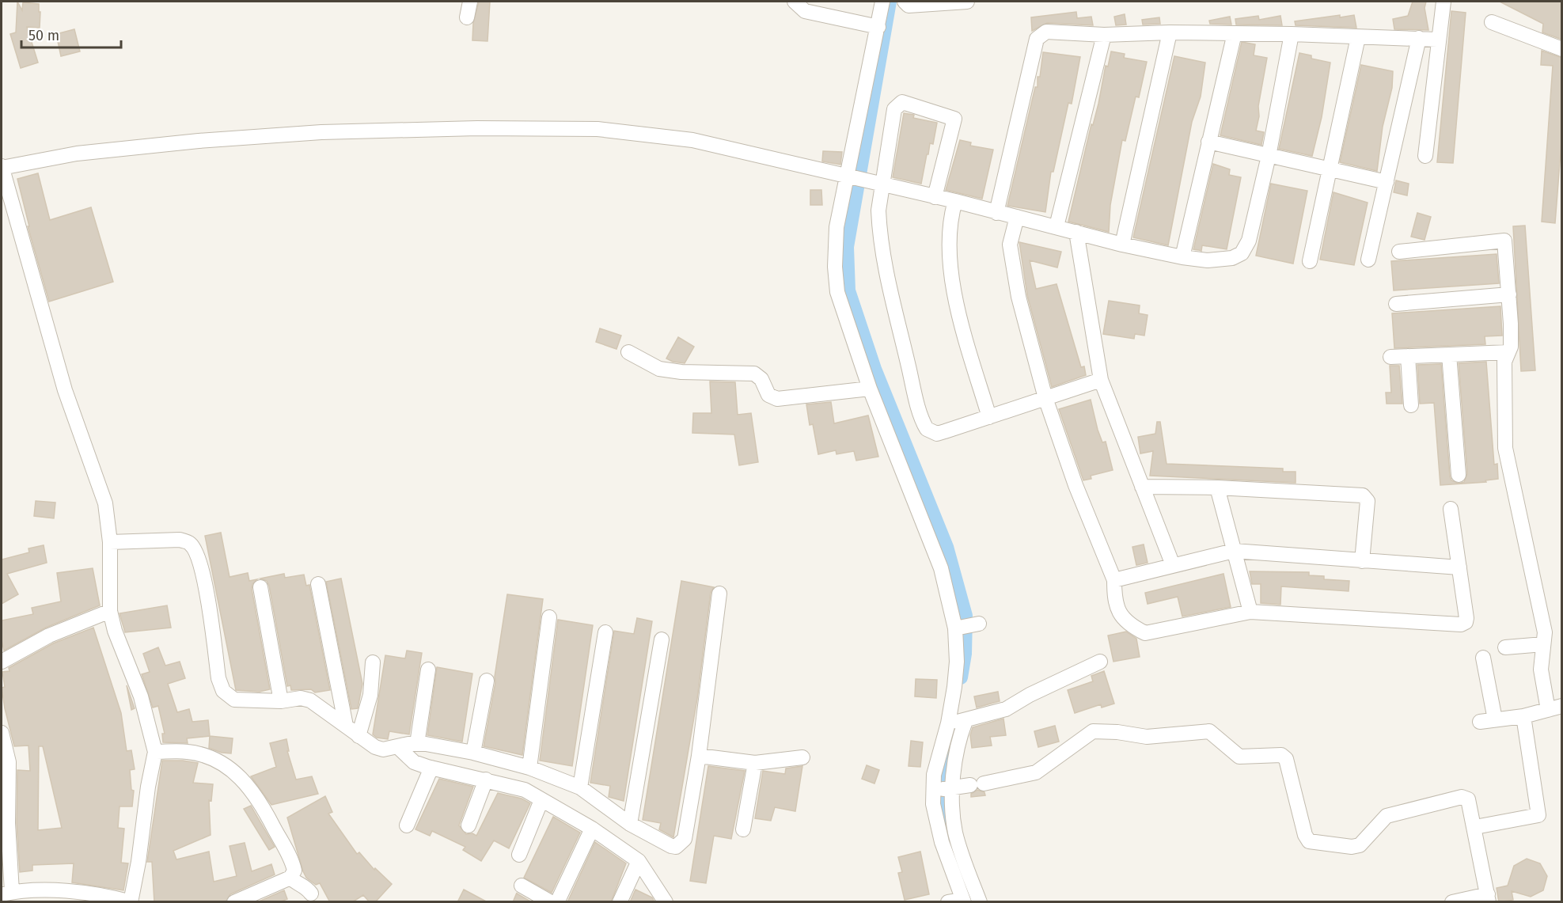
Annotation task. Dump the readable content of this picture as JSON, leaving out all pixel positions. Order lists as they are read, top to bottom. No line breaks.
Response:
{"scale_bar":"50 m"}
